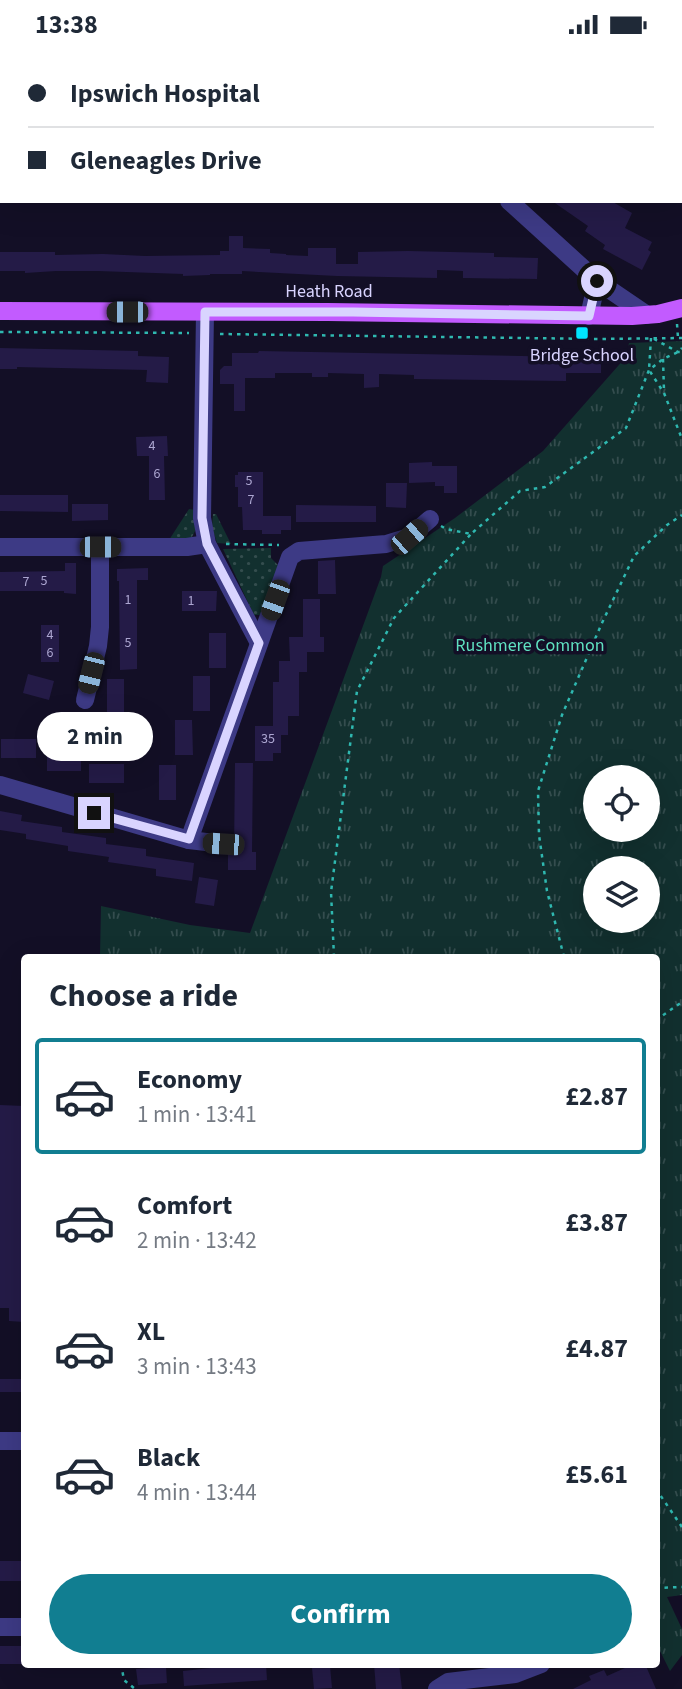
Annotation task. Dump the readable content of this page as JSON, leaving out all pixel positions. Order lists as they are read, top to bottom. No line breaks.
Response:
{"streets":{"main road":["Heath Road"]},"parks":["Rushmere Common"],"places":{"transit":["Bridge School"]},"house_numbers":["4","6","5","7","5","7","1","1","4","5","6","35"],"page":{"status":"13:38","banner":["Ipswich Hospital","Gleneagles Drive"],"bubble":"2 min","heading":"Choose a ride","list":[{"name":"Economy","note":"1 min · 13:41","value":"£2.87"},{"name":"Comfort","note":"2 min · 13:42","value":"£3.87"},{"name":"XL","note":"3 min · 13:43","value":"£4.87"},{"name":"Black","note":"4 min · 13:44","value":"£5.61"}],"buttons":"Confirm"}}
